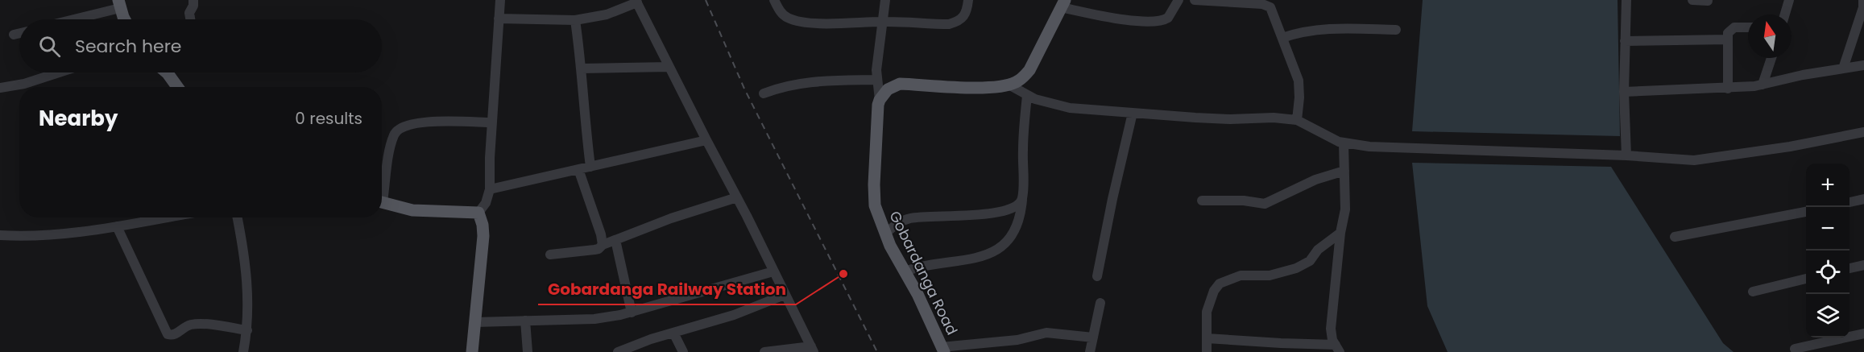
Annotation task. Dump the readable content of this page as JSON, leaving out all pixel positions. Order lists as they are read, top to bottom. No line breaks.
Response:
{"streets":{"main road":["Gobardanga Road"]},"places":["Gobardanga Railway Station"],"north":"top","page":{"search":"Search here","heading":["Nearby","0 results"],"map_buttons":["+","−"]}}
